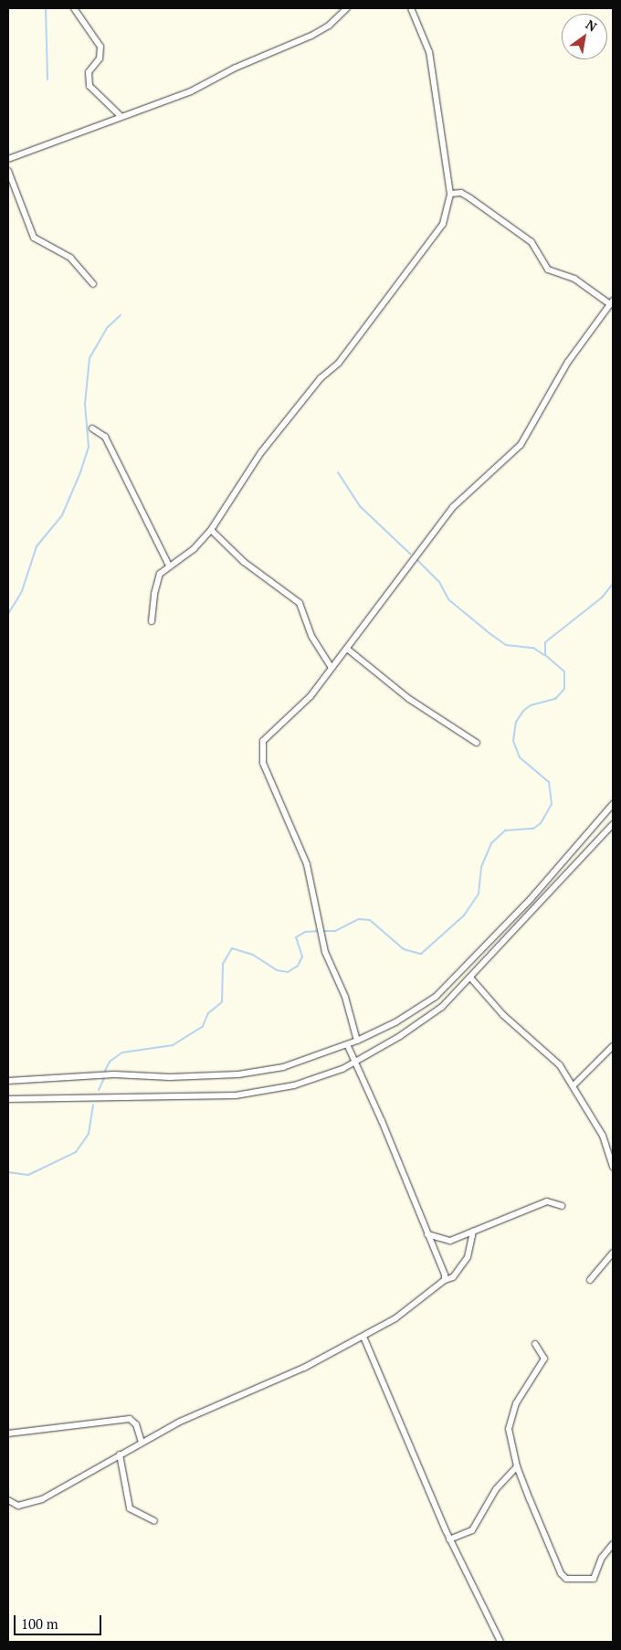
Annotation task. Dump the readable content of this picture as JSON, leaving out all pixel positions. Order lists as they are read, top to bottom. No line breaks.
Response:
{"scale_bar":"100 m","north":"top right"}
